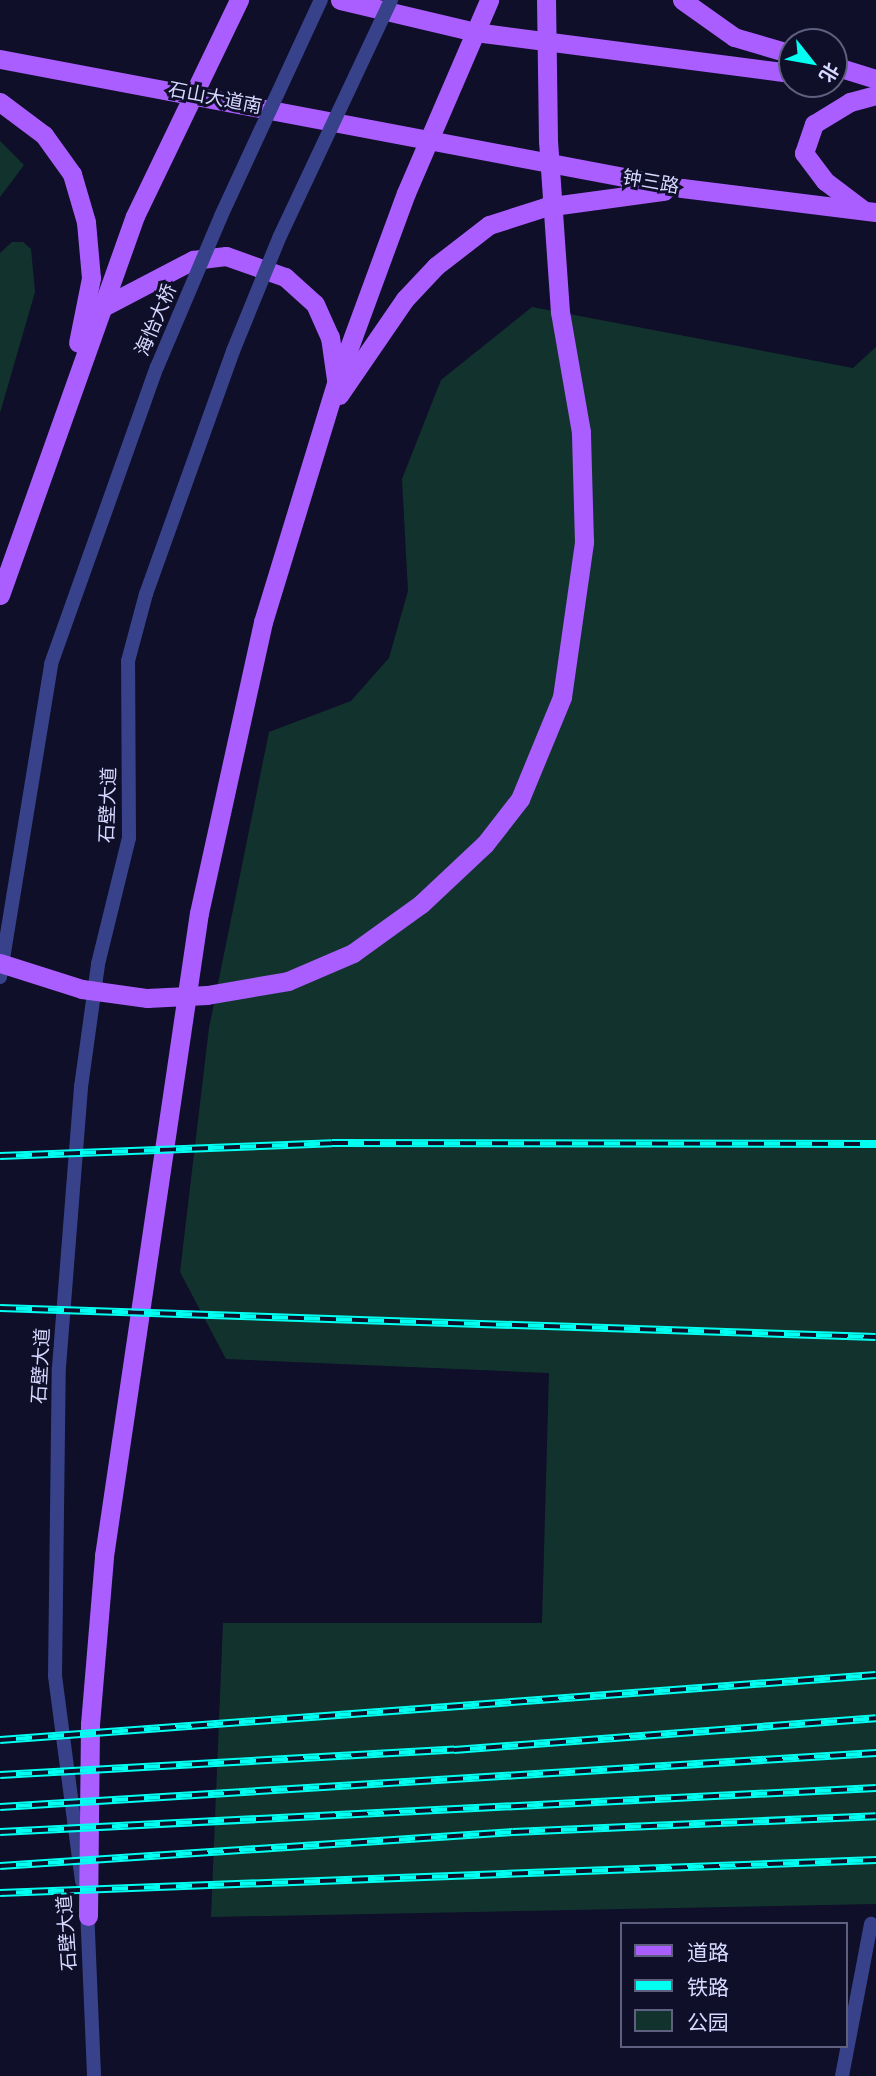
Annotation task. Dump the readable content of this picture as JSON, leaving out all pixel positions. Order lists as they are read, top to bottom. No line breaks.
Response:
{"streets":{"main road":["石山大道南","钟三路"],"street":["海怡大桥","石壁大道"]},"crossings":[["石山大道南","钟三路"]],"legend":["道路","铁路","公园"],"north":"bottom right"}
